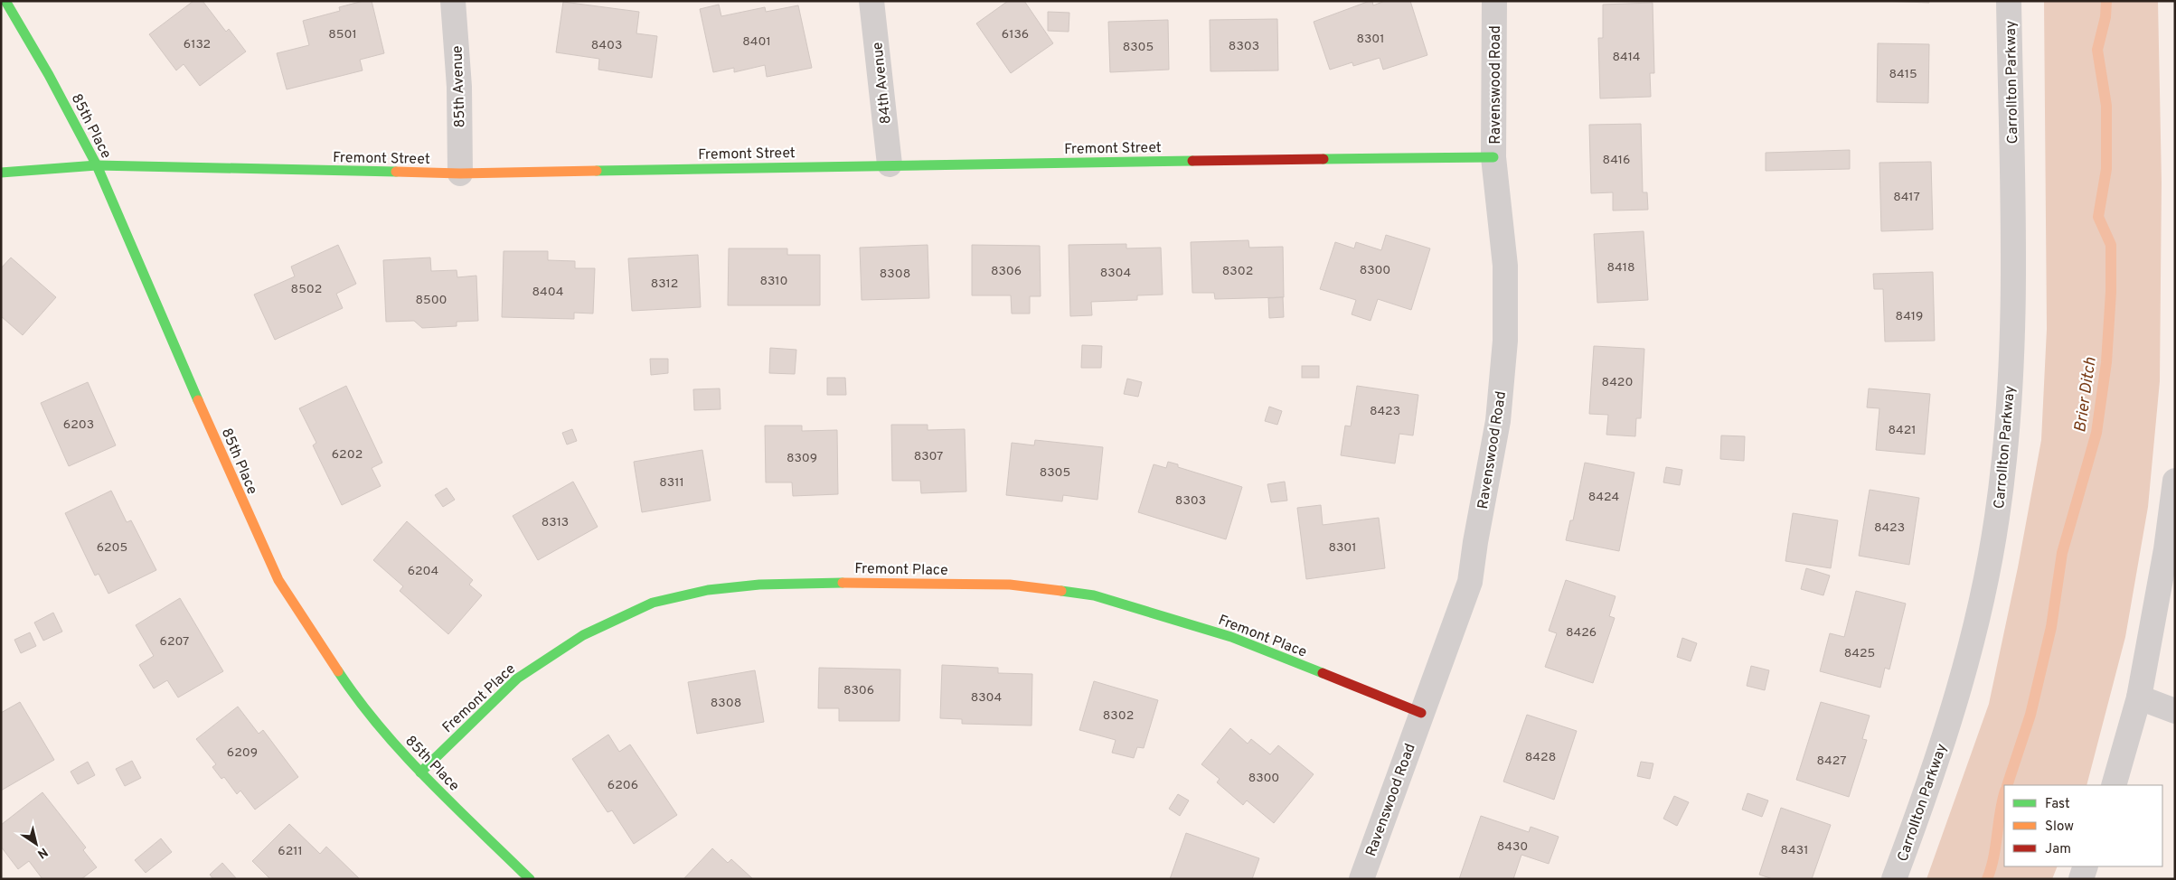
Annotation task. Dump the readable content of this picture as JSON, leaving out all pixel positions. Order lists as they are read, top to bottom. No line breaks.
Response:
{"streets":{"street":["Carrollton Parkway","84th Avenue","Ravenswood Road","85th Avenue","85th Place","Fremont Street","Fremont Place"]},"crossings":[["84th Avenue","Fremont Street"],["Ravenswood Road","Fremont Street"],["Ravenswood Road","Fremont Place"],["85th Avenue","Fremont Street"],["85th Place","Fremont Street"],["85th Place","Fremont Place"]],"water":["Brier Ditch"],"house_numbers":["8501","6136","8301","8401","6132","8403","8303","8305","8414","8415","8416","8417","8418","8300","8306","8302","8304","8308","8310","8312","8502","8404","8500","8419","8420","8423","6203","8421","6202","8307","8309","8305","8311","8424","8303","8313","8423","6205","8301","6204","8426","6207","8425","8306","8304","8308","8302","6209","8428","8427","8300","6206","8430","8431","6211"],"legend":["Fast","Slow","Jam"],"north":"bottom right"}
